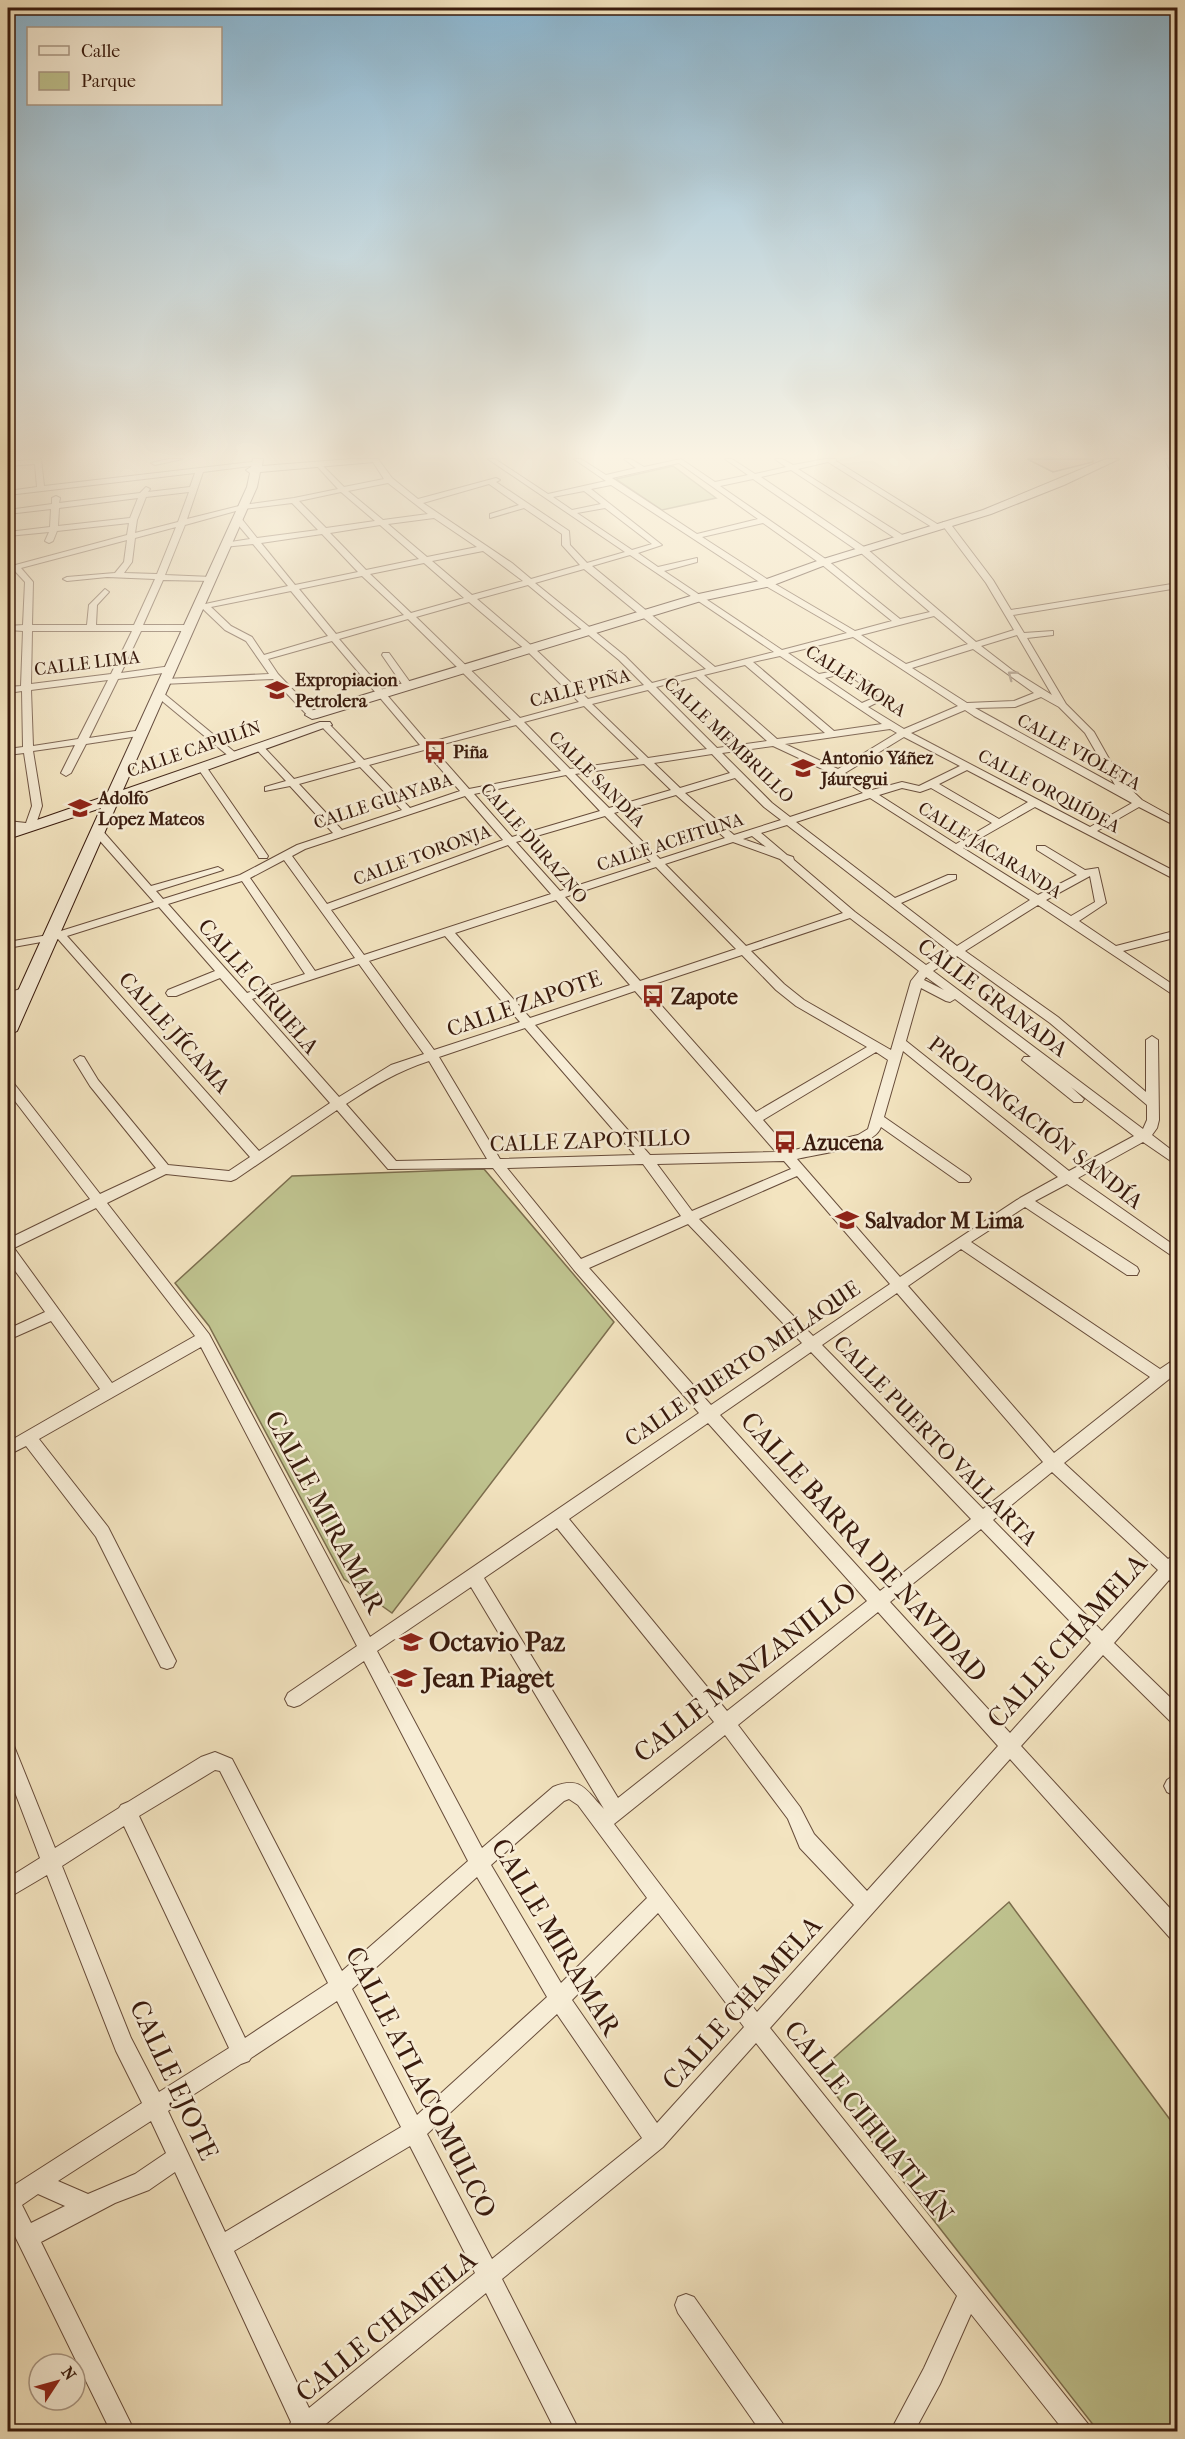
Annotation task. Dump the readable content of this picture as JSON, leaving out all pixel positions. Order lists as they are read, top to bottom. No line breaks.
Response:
{"streets":{"street":["CALLE LIMA","CALLE MORA","CALLE PIÑA","CALLE MEMBRILLO","CALLE CAPULÍN","CALLE VIOLETA","CALLE SANDÍA","CALLE ORQUÍDEA","CALLE GUAYABA","CALLE ACEITUNA","CALLE DURAZNO","CALLE JACARANDA","CALLE TORONJA","CALLE CIRUELA","CALLE GRANADA","CALLE ZAPOTE","CALLE JÍCAMA","PROLONGACIÓN SANDÍA","CALLE ZAPOTILLO","CALLE PUERTO MELAQUE","CALLE PUERTO VALLARTA","CALLE MIRAMAR","CALLE BARRA DE NAVIDAD","CALLE CHAMELA","CALLE MANZANILLO","CALLE EJOTE","CALLE ATLACOMULCO","CALLE CIHUATLÁN"]},"crossings":[["CALLE MORA","CALLE PIÑA"],["CALLE MORA","CALLE ORQUÍDEA"],["CALLE MORA","CALLE GUAYABA"],["CALLE PIÑA","CALLE MEMBRILLO"],["CALLE PIÑA","CALLE VIOLETA"],["CALLE PIÑA","CALLE SANDÍA"],["CALLE PIÑA","CALLE DURAZNO"],["CALLE PIÑA","CALLE JACARANDA"],["CALLE PIÑA","CALLE GRANADA"],["CALLE MEMBRILLO","CALLE GUAYABA"],["CALLE MEMBRILLO","CALLE ACEITUNA"],["CALLE MEMBRILLO","CALLE TORONJA"],["CALLE SANDÍA","CALLE GUAYABA"],["CALLE SANDÍA","CALLE ACEITUNA"],["CALLE SANDÍA","CALLE TORONJA"],["CALLE SANDÍA","CALLE ZAPOTE"],["CALLE ORQUÍDEA","CALLE ACEITUNA"],["CALLE GUAYABA","CALLE DURAZNO"],["CALLE GUAYABA","CALLE JACARANDA"],["CALLE GUAYABA","CALLE CIRUELA"],["CALLE GUAYABA","CALLE GRANADA"],["CALLE GUAYABA","CALLE JÍCAMA"],["CALLE GUAYABA","CALLE BARRA DE NAVIDAD"],["CALLE ACEITUNA","CALLE DURAZNO"],["CALLE ACEITUNA","CALLE JACARANDA"],["CALLE ACEITUNA","CALLE CIRUELA"],["CALLE ACEITUNA","CALLE GRANADA"],["CALLE ACEITUNA","CALLE PUERTO VALLARTA"],["CALLE ACEITUNA","CALLE BARRA DE NAVIDAD"],["CALLE DURAZNO","CALLE TORONJA"],["CALLE DURAZNO","CALLE ZAPOTE"],["CALLE DURAZNO","CALLE ZAPOTILLO"],["CALLE DURAZNO","CALLE PUERTO MELAQUE"],["CALLE DURAZNO","CALLE CHAMELA"],["CALLE DURAZNO","CALLE MANZANILLO"],["CALLE TORONJA","CALLE GRANADA"],["CALLE TORONJA","CALLE BARRA DE NAVIDAD"],["CALLE CIRUELA","CALLE ZAPOTE"],["CALLE CIRUELA","CALLE ZAPOTILLO"],["CALLE GRANADA","CALLE ZAPOTE"],["CALLE GRANADA","CALLE PUERTO MELAQUE"],["CALLE ZAPOTE","CALLE JÍCAMA"],["CALLE ZAPOTE","CALLE PUERTO VALLARTA"],["CALLE ZAPOTE","CALLE BARRA DE NAVIDAD"],["PROLONGACIÓN SANDÍA","CALLE PUERTO MELAQUE"],["CALLE ZAPOTILLO","CALLE PUERTO VALLARTA"],["CALLE ZAPOTILLO","CALLE BARRA DE NAVIDAD"],["CALLE PUERTO MELAQUE","CALLE PUERTO VALLARTA"],["CALLE PUERTO MELAQUE","CALLE MIRAMAR"],["CALLE PUERTO MELAQUE","CALLE BARRA DE NAVIDAD"],["CALLE PUERTO MELAQUE","CALLE CIHUATLÁN"],["CALLE PUERTO VALLARTA","CALLE CHAMELA"],["CALLE PUERTO VALLARTA","CALLE MANZANILLO"],["CALLE MIRAMAR","CALLE CHAMELA"],["CALLE MIRAMAR","CALLE CIHUATLÁN"],["CALLE BARRA DE NAVIDAD","CALLE CHAMELA"],["CALLE BARRA DE NAVIDAD","CALLE MANZANILLO"],["CALLE CHAMELA","CALLE EJOTE"],["CALLE CHAMELA","CALLE ATLACOMULCO"],["CALLE CHAMELA","CALLE CIHUATLÁN"],["CALLE MANZANILLO","CALLE CIHUATLÁN"]],"places":{"school or university":["Expropiacion Petrolera","Antonio Yáñez Jáuregui","Adolfo Lopez Mateos","Salvador M Lima","Octavio Paz","Jean Piaget"],"bus stop":["Piña","Zapote","Azucena"]},"legend":["Calle","Parque"],"north":"top right"}
